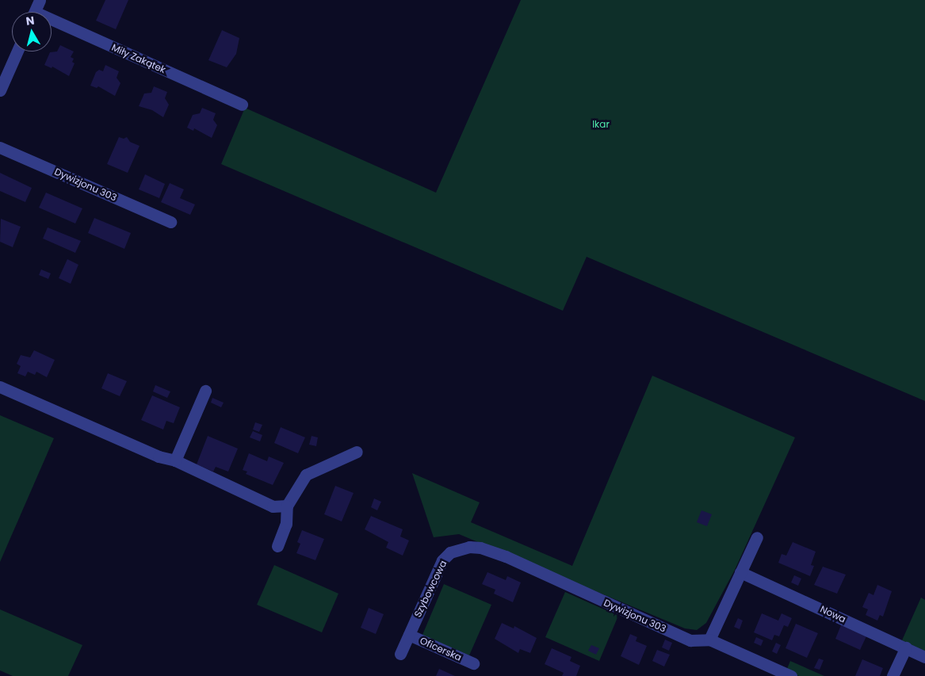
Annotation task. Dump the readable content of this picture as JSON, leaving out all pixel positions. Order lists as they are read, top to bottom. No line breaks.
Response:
{"streets":{"street":["Miły Zakątek","Dywizjonu 303","Szybowcowa","Nowa","Oficerska"]},"crossings":[["Dywizjonu 303","Szybowcowa"],["Szybowcowa","Oficerska"]],"parks":["Ikar"],"north":"top"}
